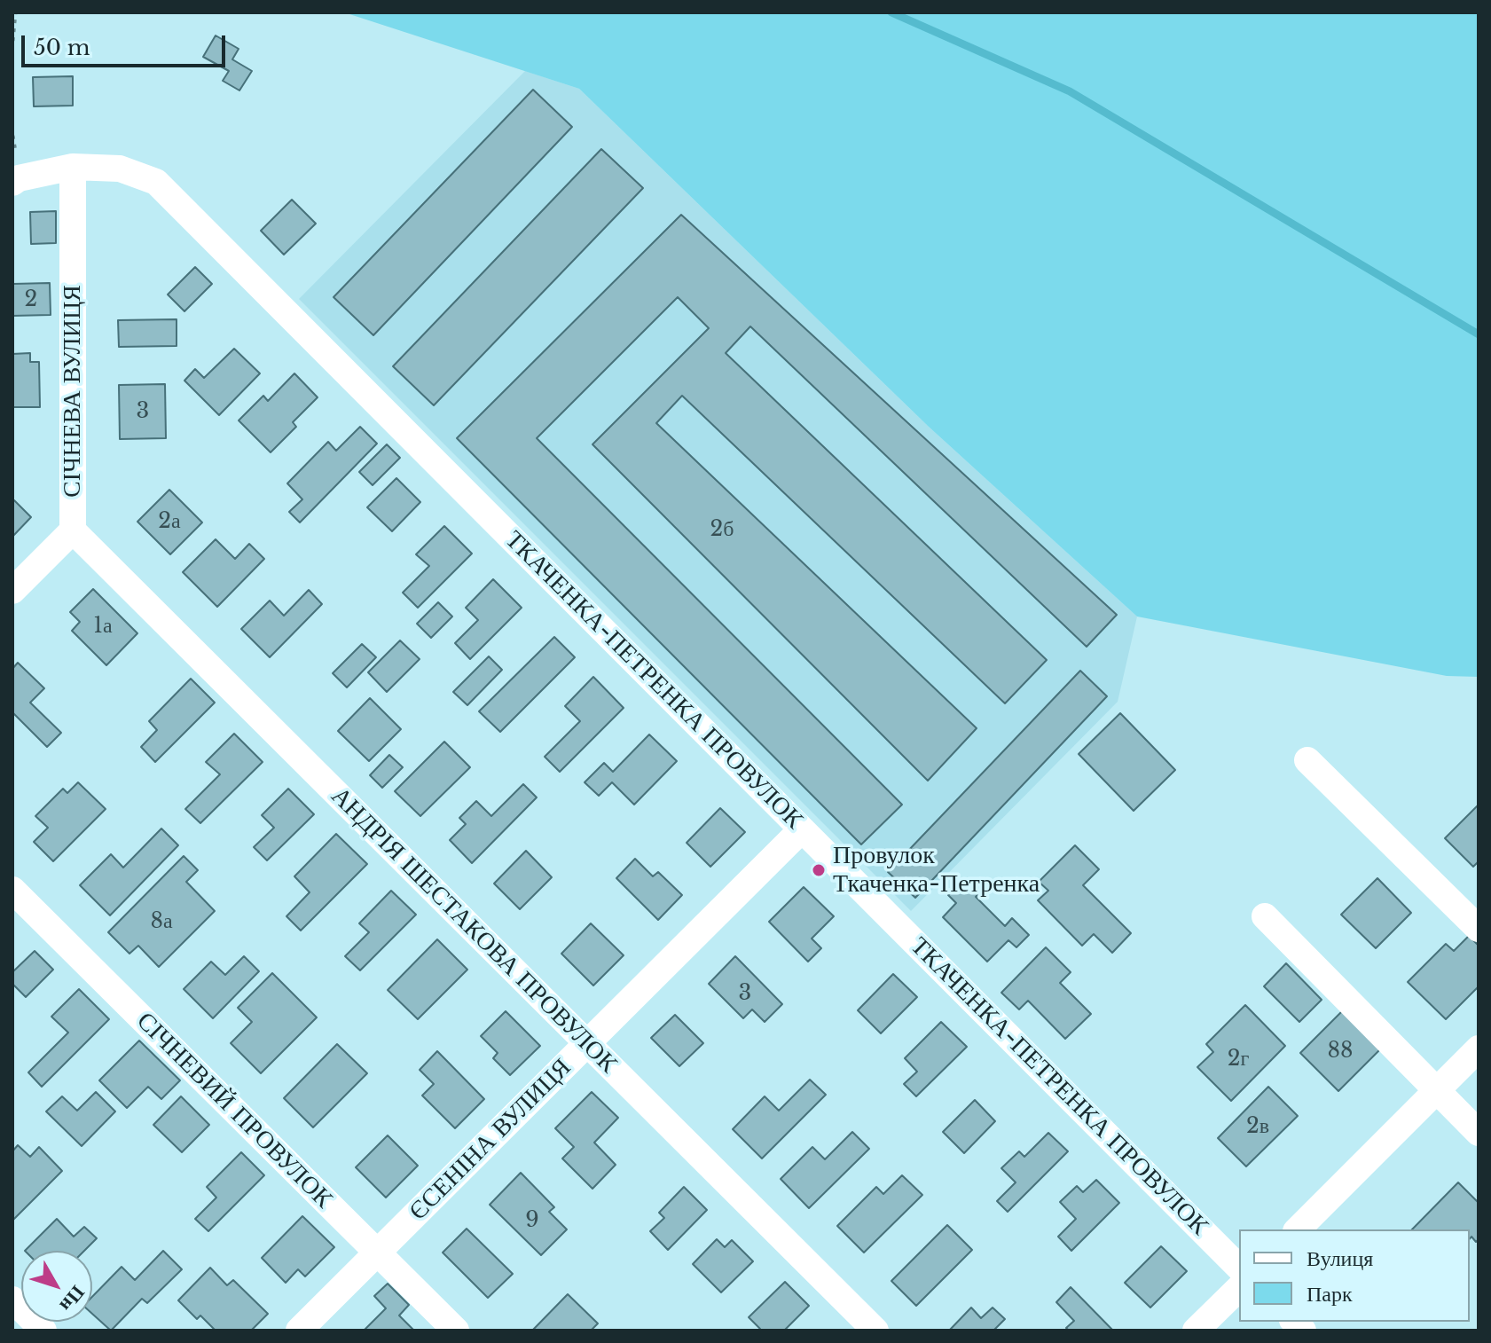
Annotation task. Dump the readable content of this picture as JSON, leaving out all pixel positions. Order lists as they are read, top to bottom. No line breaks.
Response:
{"streets":{"street":["СІЧНЕВА ВУЛИЦЯ","ТКАЧЕНКА-ПЕТРЕНКА ПРОВУЛОК","АНДРІЯ ШЕСТАКОВА ПРОВУЛОК","СІЧНЕВИЙ ПРОВУЛОК","ЄСЕНІНА ВУЛИЦЯ"]},"crossings":[["СІЧНЕВА ВУЛИЦЯ","ТКАЧЕНКА-ПЕТРЕНКА ПРОВУЛОК"],["СІЧНЕВА ВУЛИЦЯ","АНДРІЯ ШЕСТАКОВА ПРОВУЛОК"],["ТКАЧЕНКА-ПЕТРЕНКА ПРОВУЛОК","ЄСЕНІНА ВУЛИЦЯ"],["АНДРІЯ ШЕСТАКОВА ПРОВУЛОК","ЄСЕНІНА ВУЛИЦЯ"],["СІЧНЕВИЙ ПРОВУЛОК","ЄСЕНІНА ВУЛИЦЯ"]],"places":["Провулок Ткаченка-Петренка"],"house_numbers":["2","3","2а","2б","1а","8а","3","88","2г","2в","9"],"legend":["Вулиця","Парк"],"scale_bar":"50 m","north":"bottom right"}
